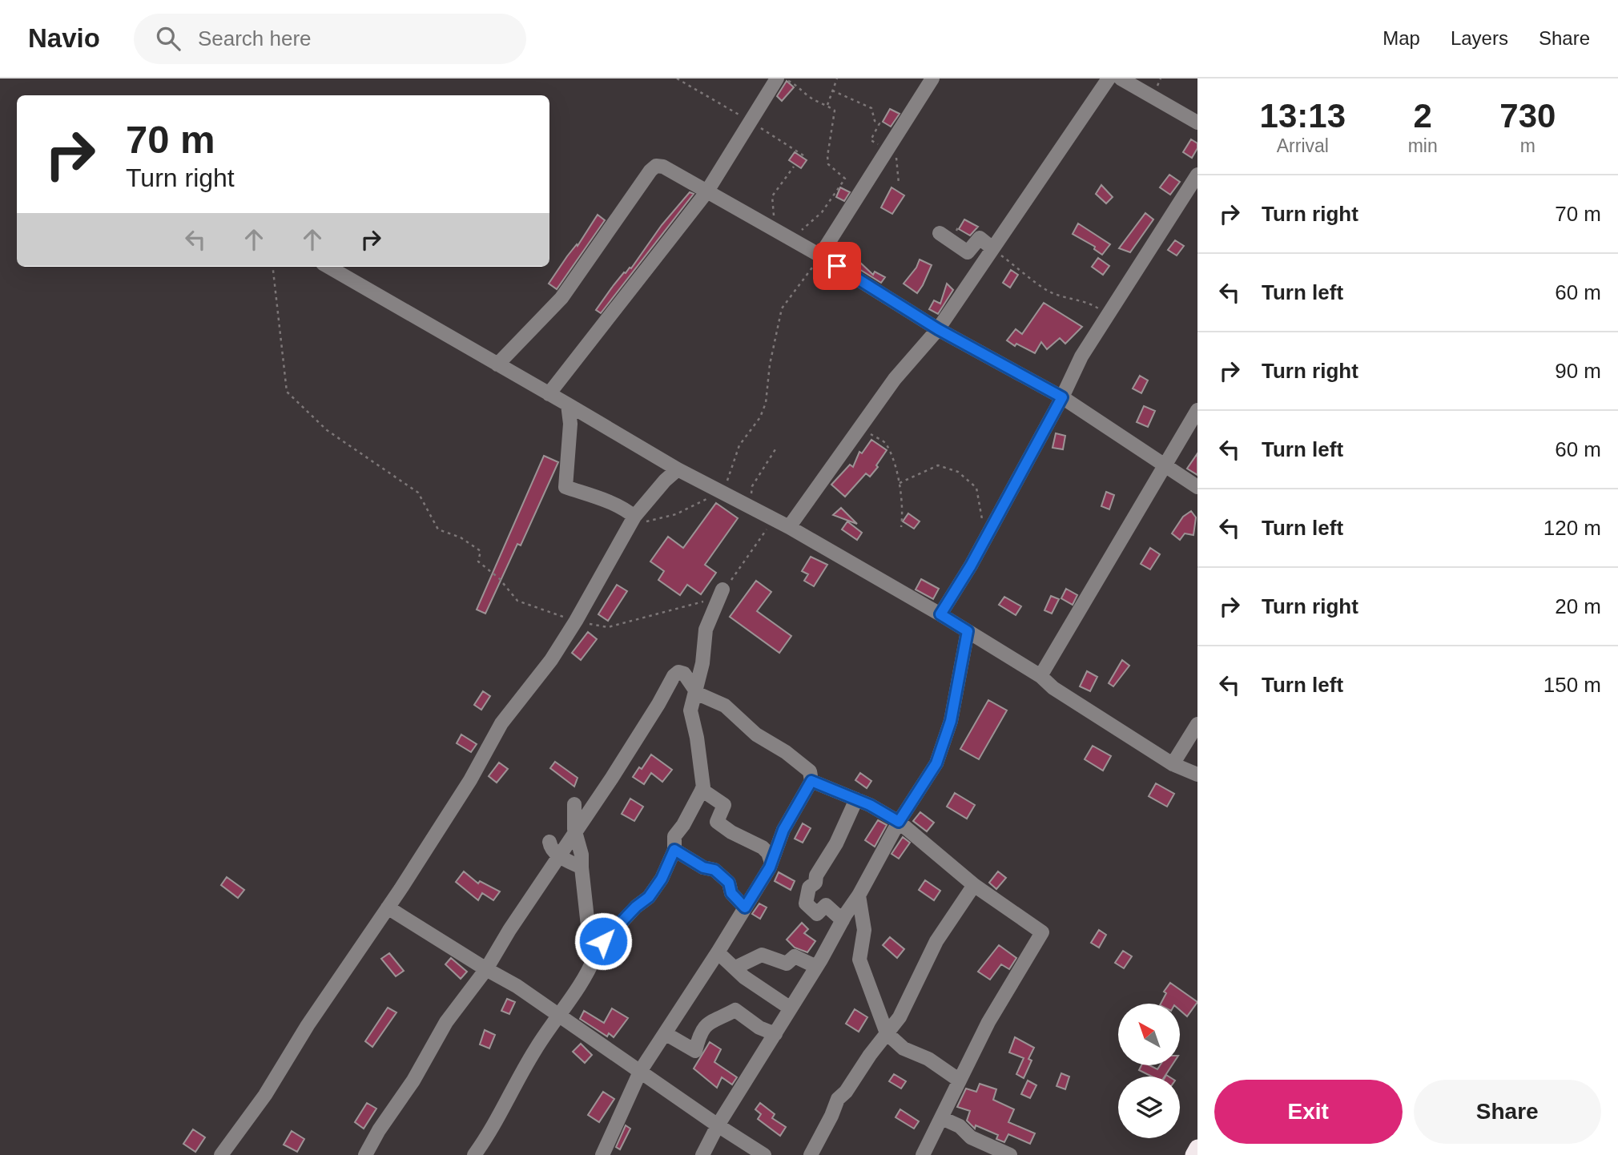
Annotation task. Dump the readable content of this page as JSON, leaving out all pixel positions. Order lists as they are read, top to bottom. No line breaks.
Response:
{"north":"top left","page":{"header":"Navio","search":"Search here","nav":["Map","Layers","Share"],"eta":["13:13","Arrival","2","min","730","m"],"turn":["70 m","Turn right"],"list":[{"name":"Turn right","value":"70 m"},{"name":"Turn left","value":"60 m"},{"name":"Turn right","value":"90 m"},{"name":"Turn left","value":"60 m"},{"name":"Turn left","value":"120 m"},{"name":"Turn right","value":"20 m"},{"name":"Turn left","value":"150 m"}],"buttons":["Exit","Share"]}}
